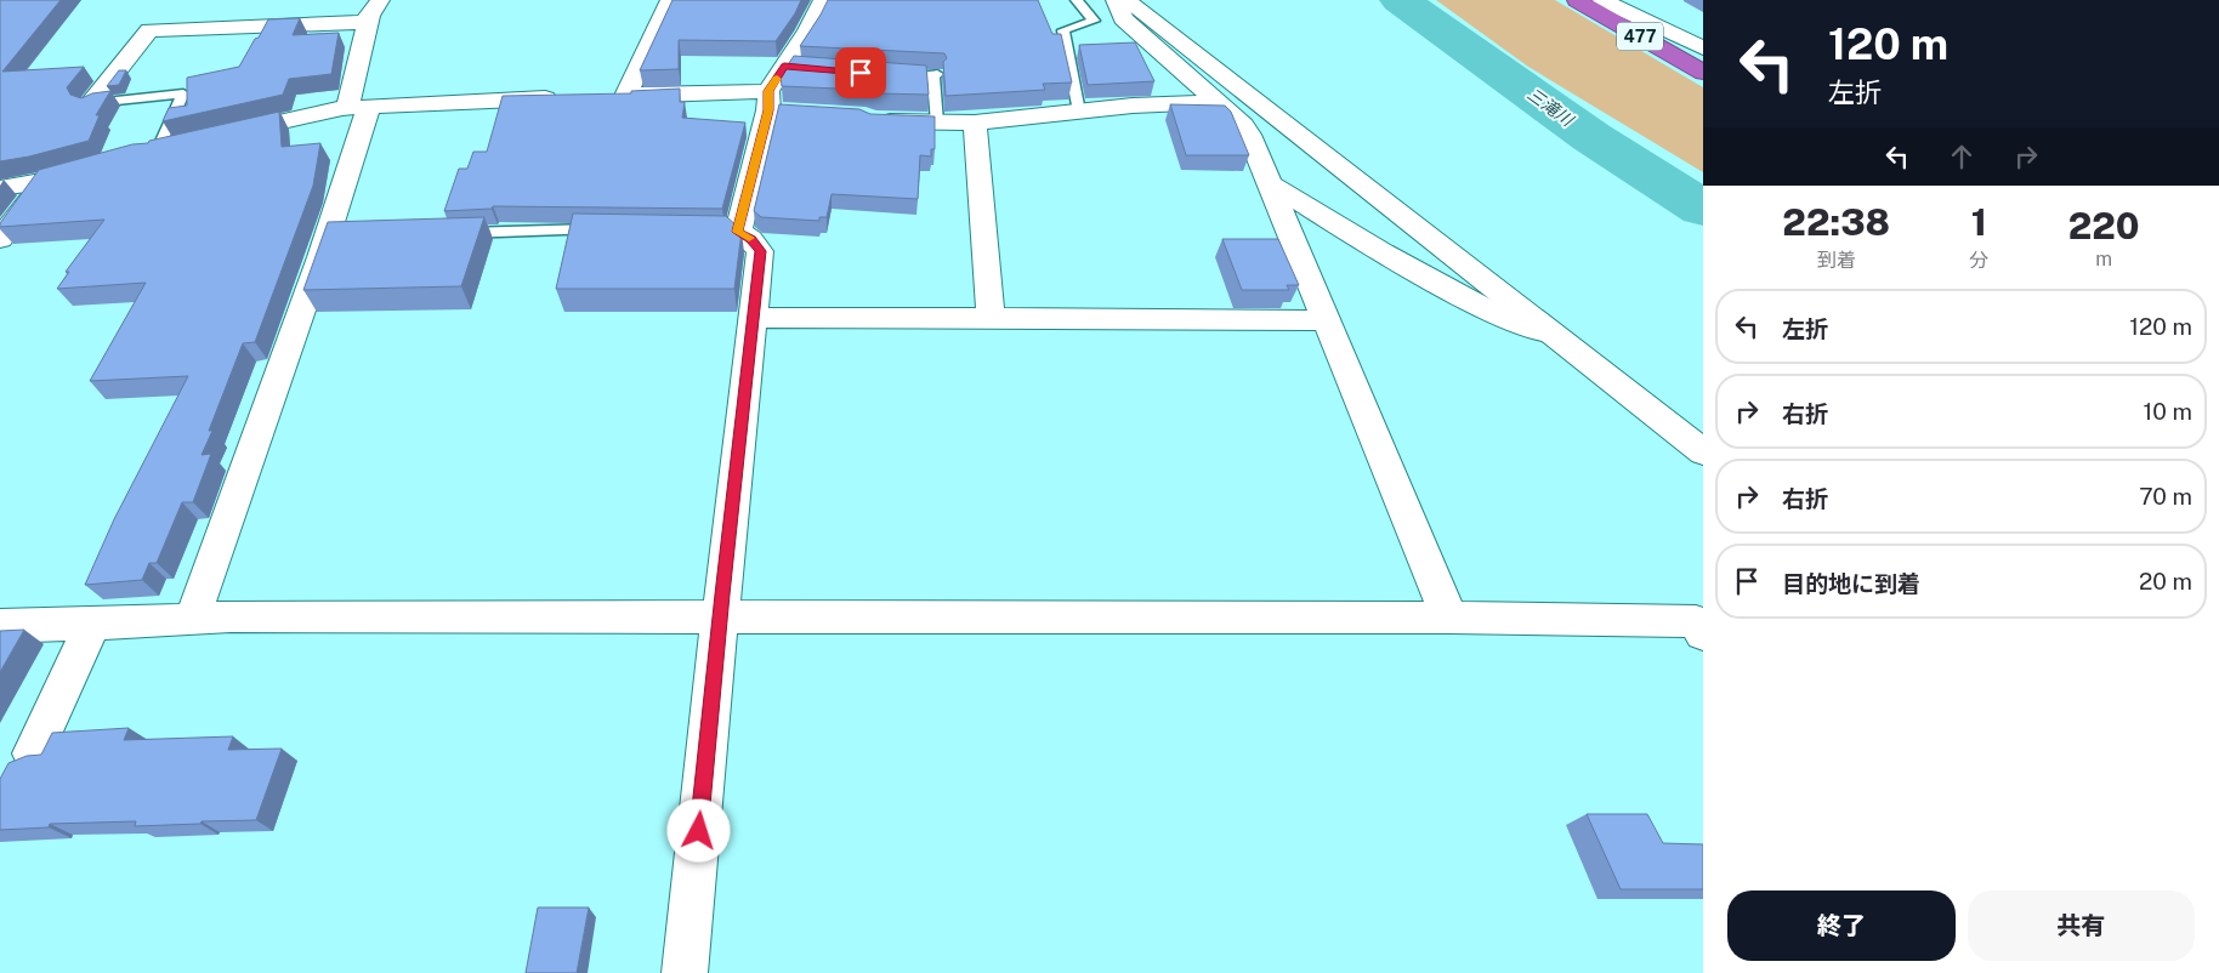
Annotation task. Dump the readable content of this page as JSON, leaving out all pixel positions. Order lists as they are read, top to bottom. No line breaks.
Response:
{"streets":{"highway":["477"]},"water":["三滝川"],"page":{"turn":["120 m","左折"],"eta":["22:38","到着","1","分","220","m"],"list":[{"name":"左折","value":"120 m"},{"name":"右折","value":"10 m"},{"name":"右折","value":"70 m"},{"name":"目的地に到着","value":"20 m"}],"buttons":["終了","共有"]}}
